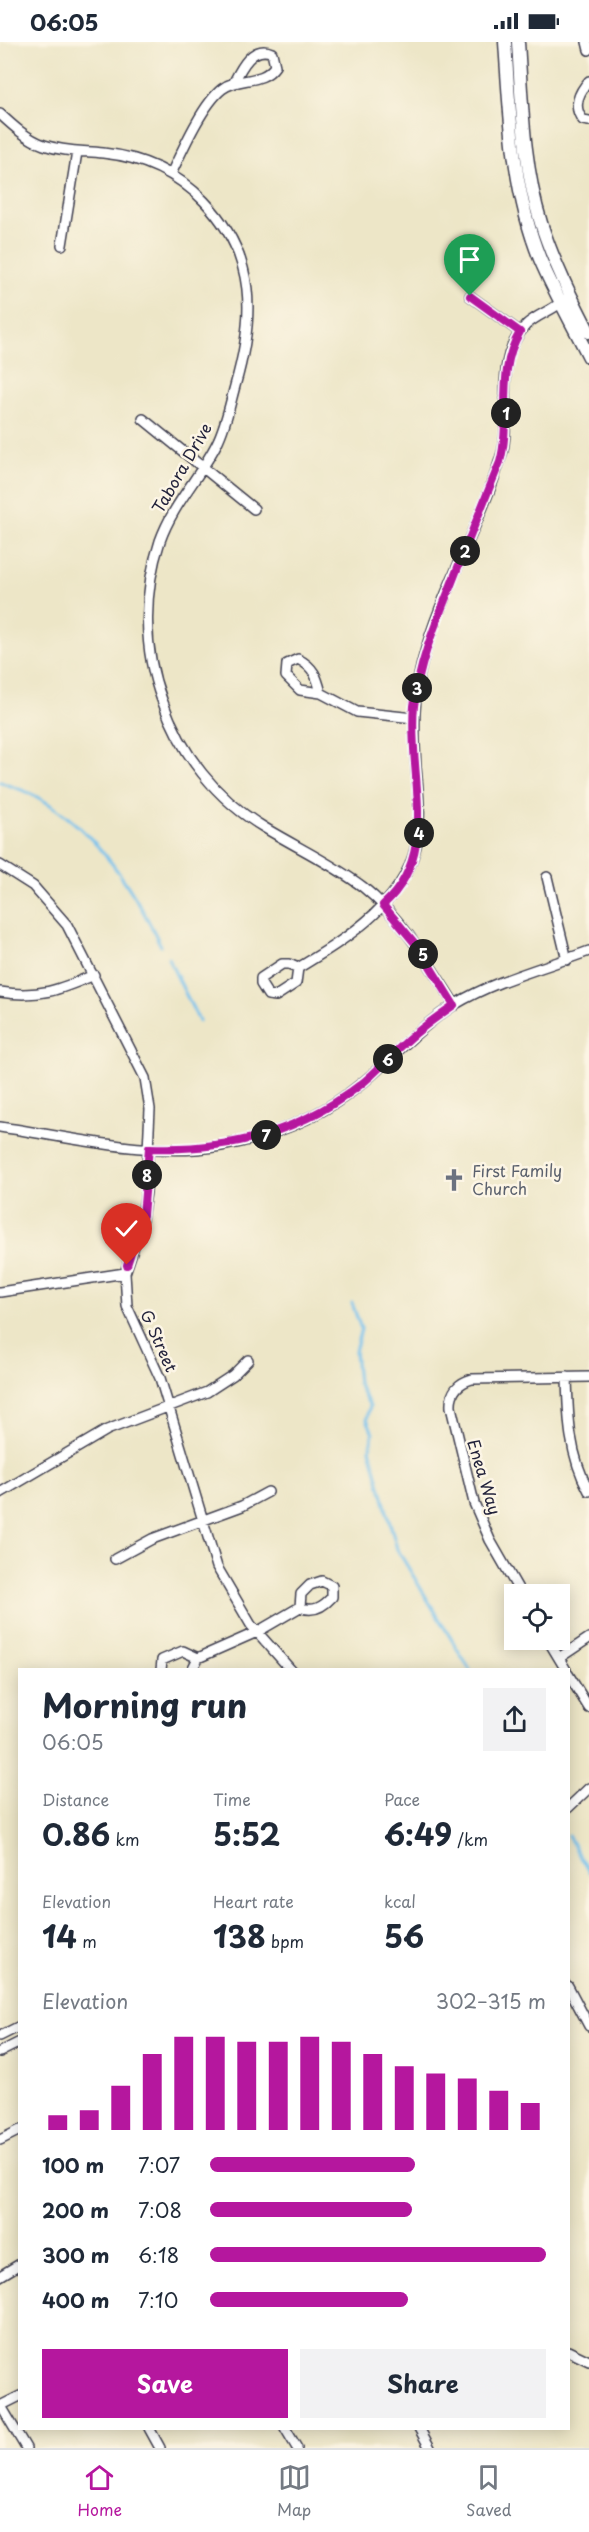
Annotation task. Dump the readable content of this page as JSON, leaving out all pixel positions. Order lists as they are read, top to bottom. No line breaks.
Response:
{"streets":{"street":["Tabora Drive","G Street","Enea Way"]},"places":{"church":["First Family Church"]},"page":{"status":"06:05","pins":["1","2","3","4","5","6","7","8"],"heading":["Morning run","06:05"],"stats":[["Distance","0.86 km"],["Time","5:52"],["Pace","6:49 /km"],["Elevation","14 m"],["Heart rate","138 bpm"],["kcal","56"]],"chart":["Elevation","302–315 m"],"list":[{"name":"100 m","note":"7:07"},{"name":"200 m","note":"7:08"},{"name":"300 m","note":"6:18"},{"name":"400 m","note":"7:10"}],"buttons":["Save","Share"],"tabs":["Home","Map","Saved"]}}
